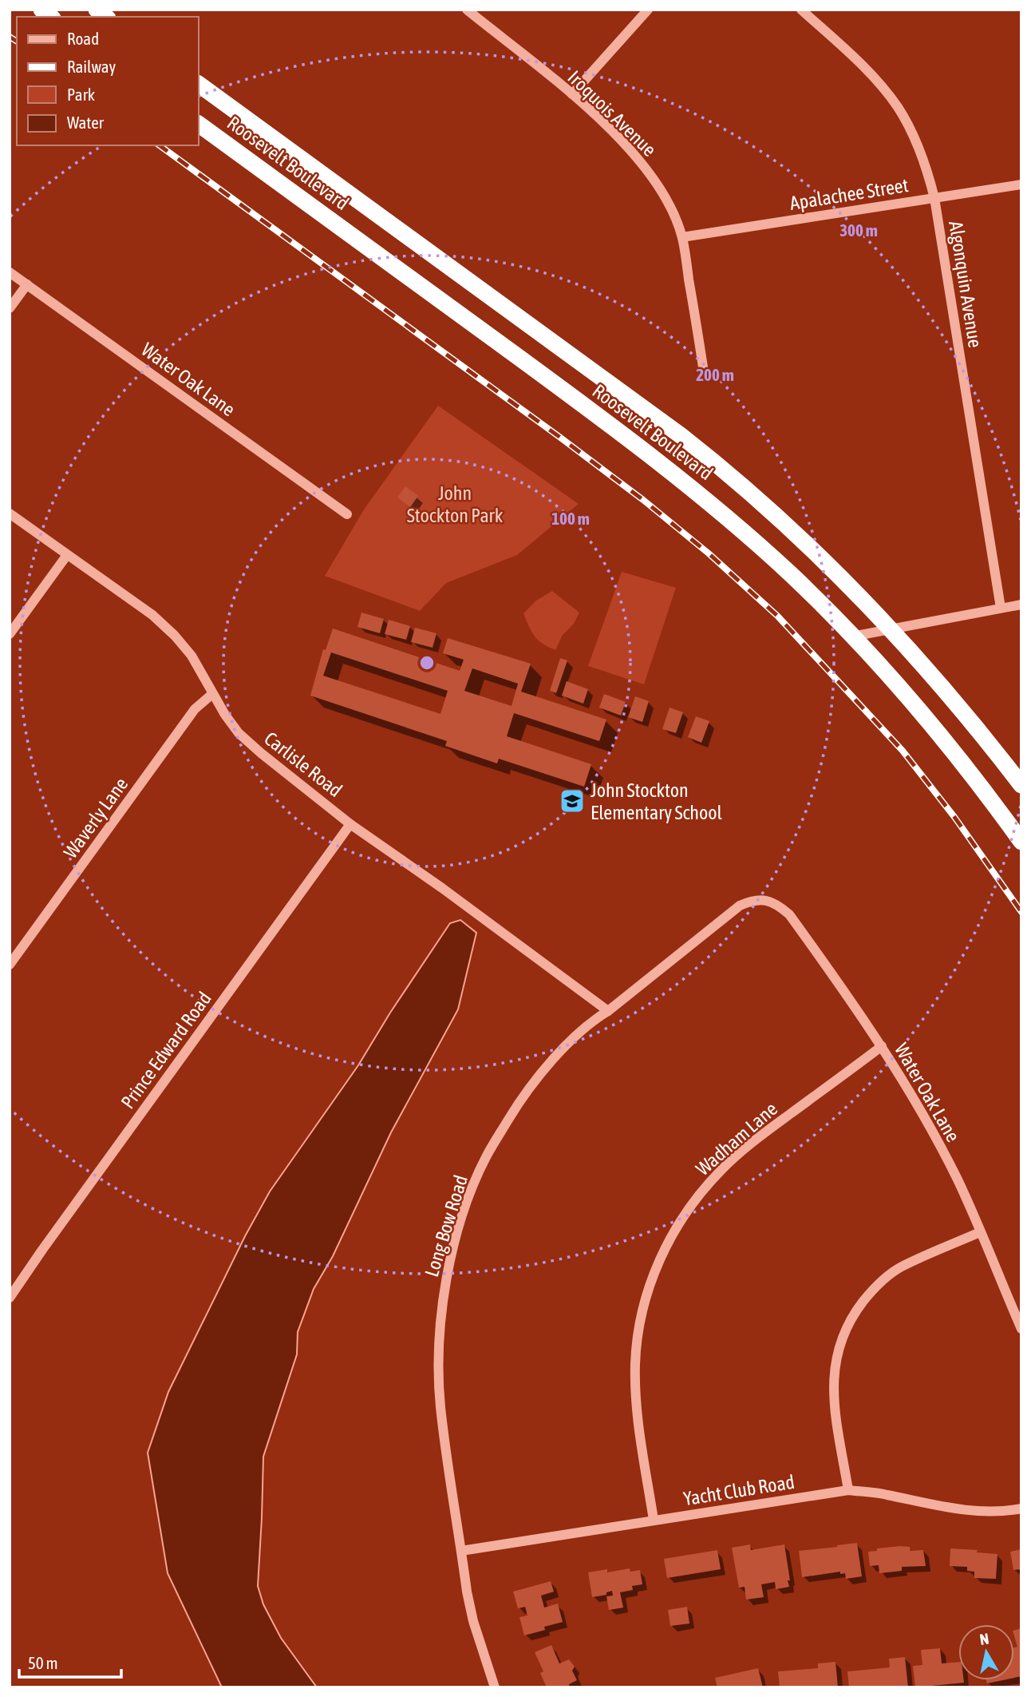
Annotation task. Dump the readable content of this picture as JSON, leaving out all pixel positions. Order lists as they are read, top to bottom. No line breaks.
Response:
{"streets":{"highway":["Roosevelt Boulevard"],"street":["Iroquois Avenue","Apalachee Street","Algonquin Avenue","Water Oak Lane","Carlisle Road","Waverly Lane","Prince Edward Road","Wadham Lane","Long Bow Road","Yacht Club Road"]},"crossings":[["Iroquois Avenue","Apalachee Street"],["Apalachee Street","Algonquin Avenue"],["Water Oak Lane","Wadham Lane"],["Water Oak Lane","Long Bow Road"],["Carlisle Road","Waverly Lane"],["Carlisle Road","Prince Edward Road"],["Carlisle Road","Long Bow Road"],["Wadham Lane","Yacht Club Road"],["Long Bow Road","Yacht Club Road"]],"parks":["John Stockton Park"],"places":{"school or university":["John Stockton Elementary School"]},"legend":["Road","Railway","Park","Water"],"scale_bar":"50 m","north":"top","rings":["300 m","200 m","100 m"]}
